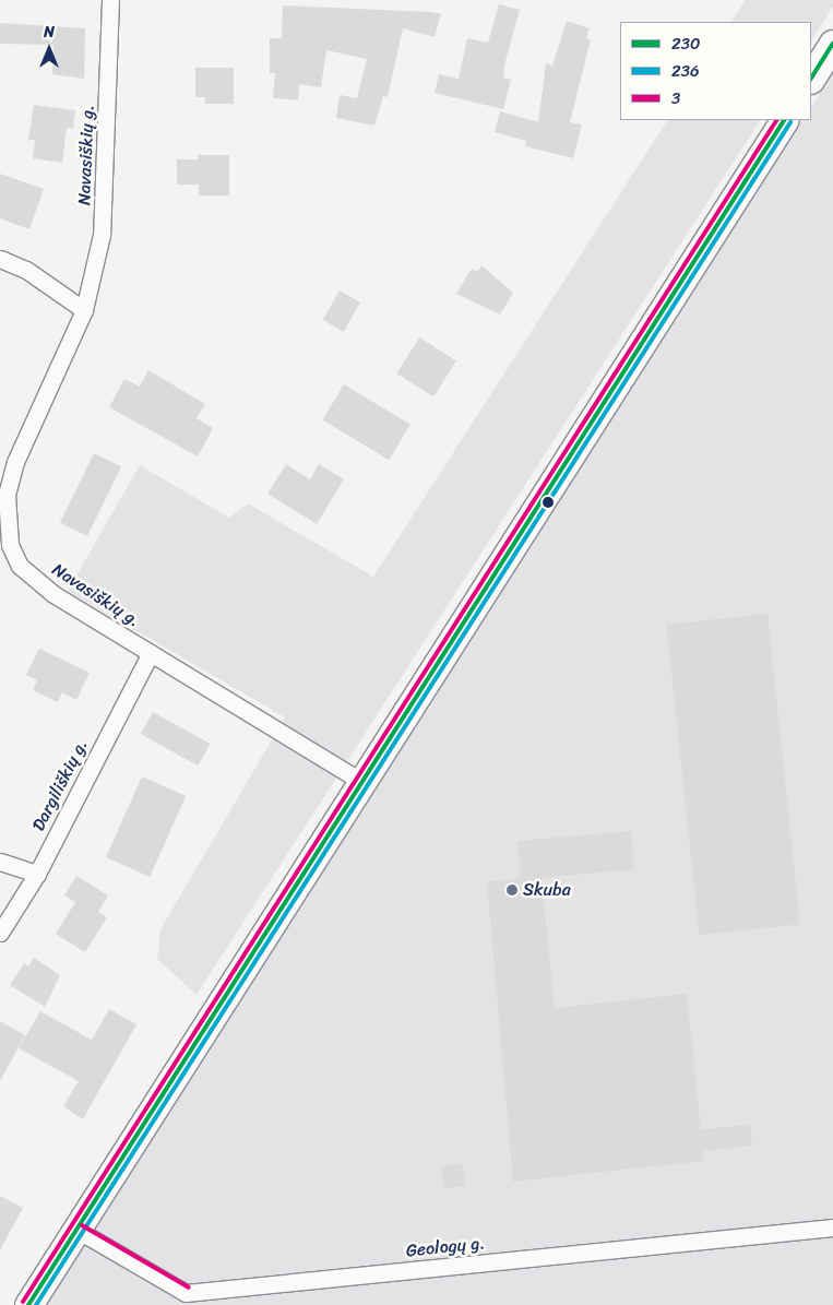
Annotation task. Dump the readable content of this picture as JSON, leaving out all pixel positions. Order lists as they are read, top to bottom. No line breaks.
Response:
{"streets":{"street":["Navasiškių g.","Dargiliškių g.","Geologų g."]},"crossings":[["Navasiškių g.","Dargiliškių g."]],"places":["Skuba"],"lines":["transit line 230","transit line 3","transit line 236"],"legend":["230","236","3"],"north":"top"}
